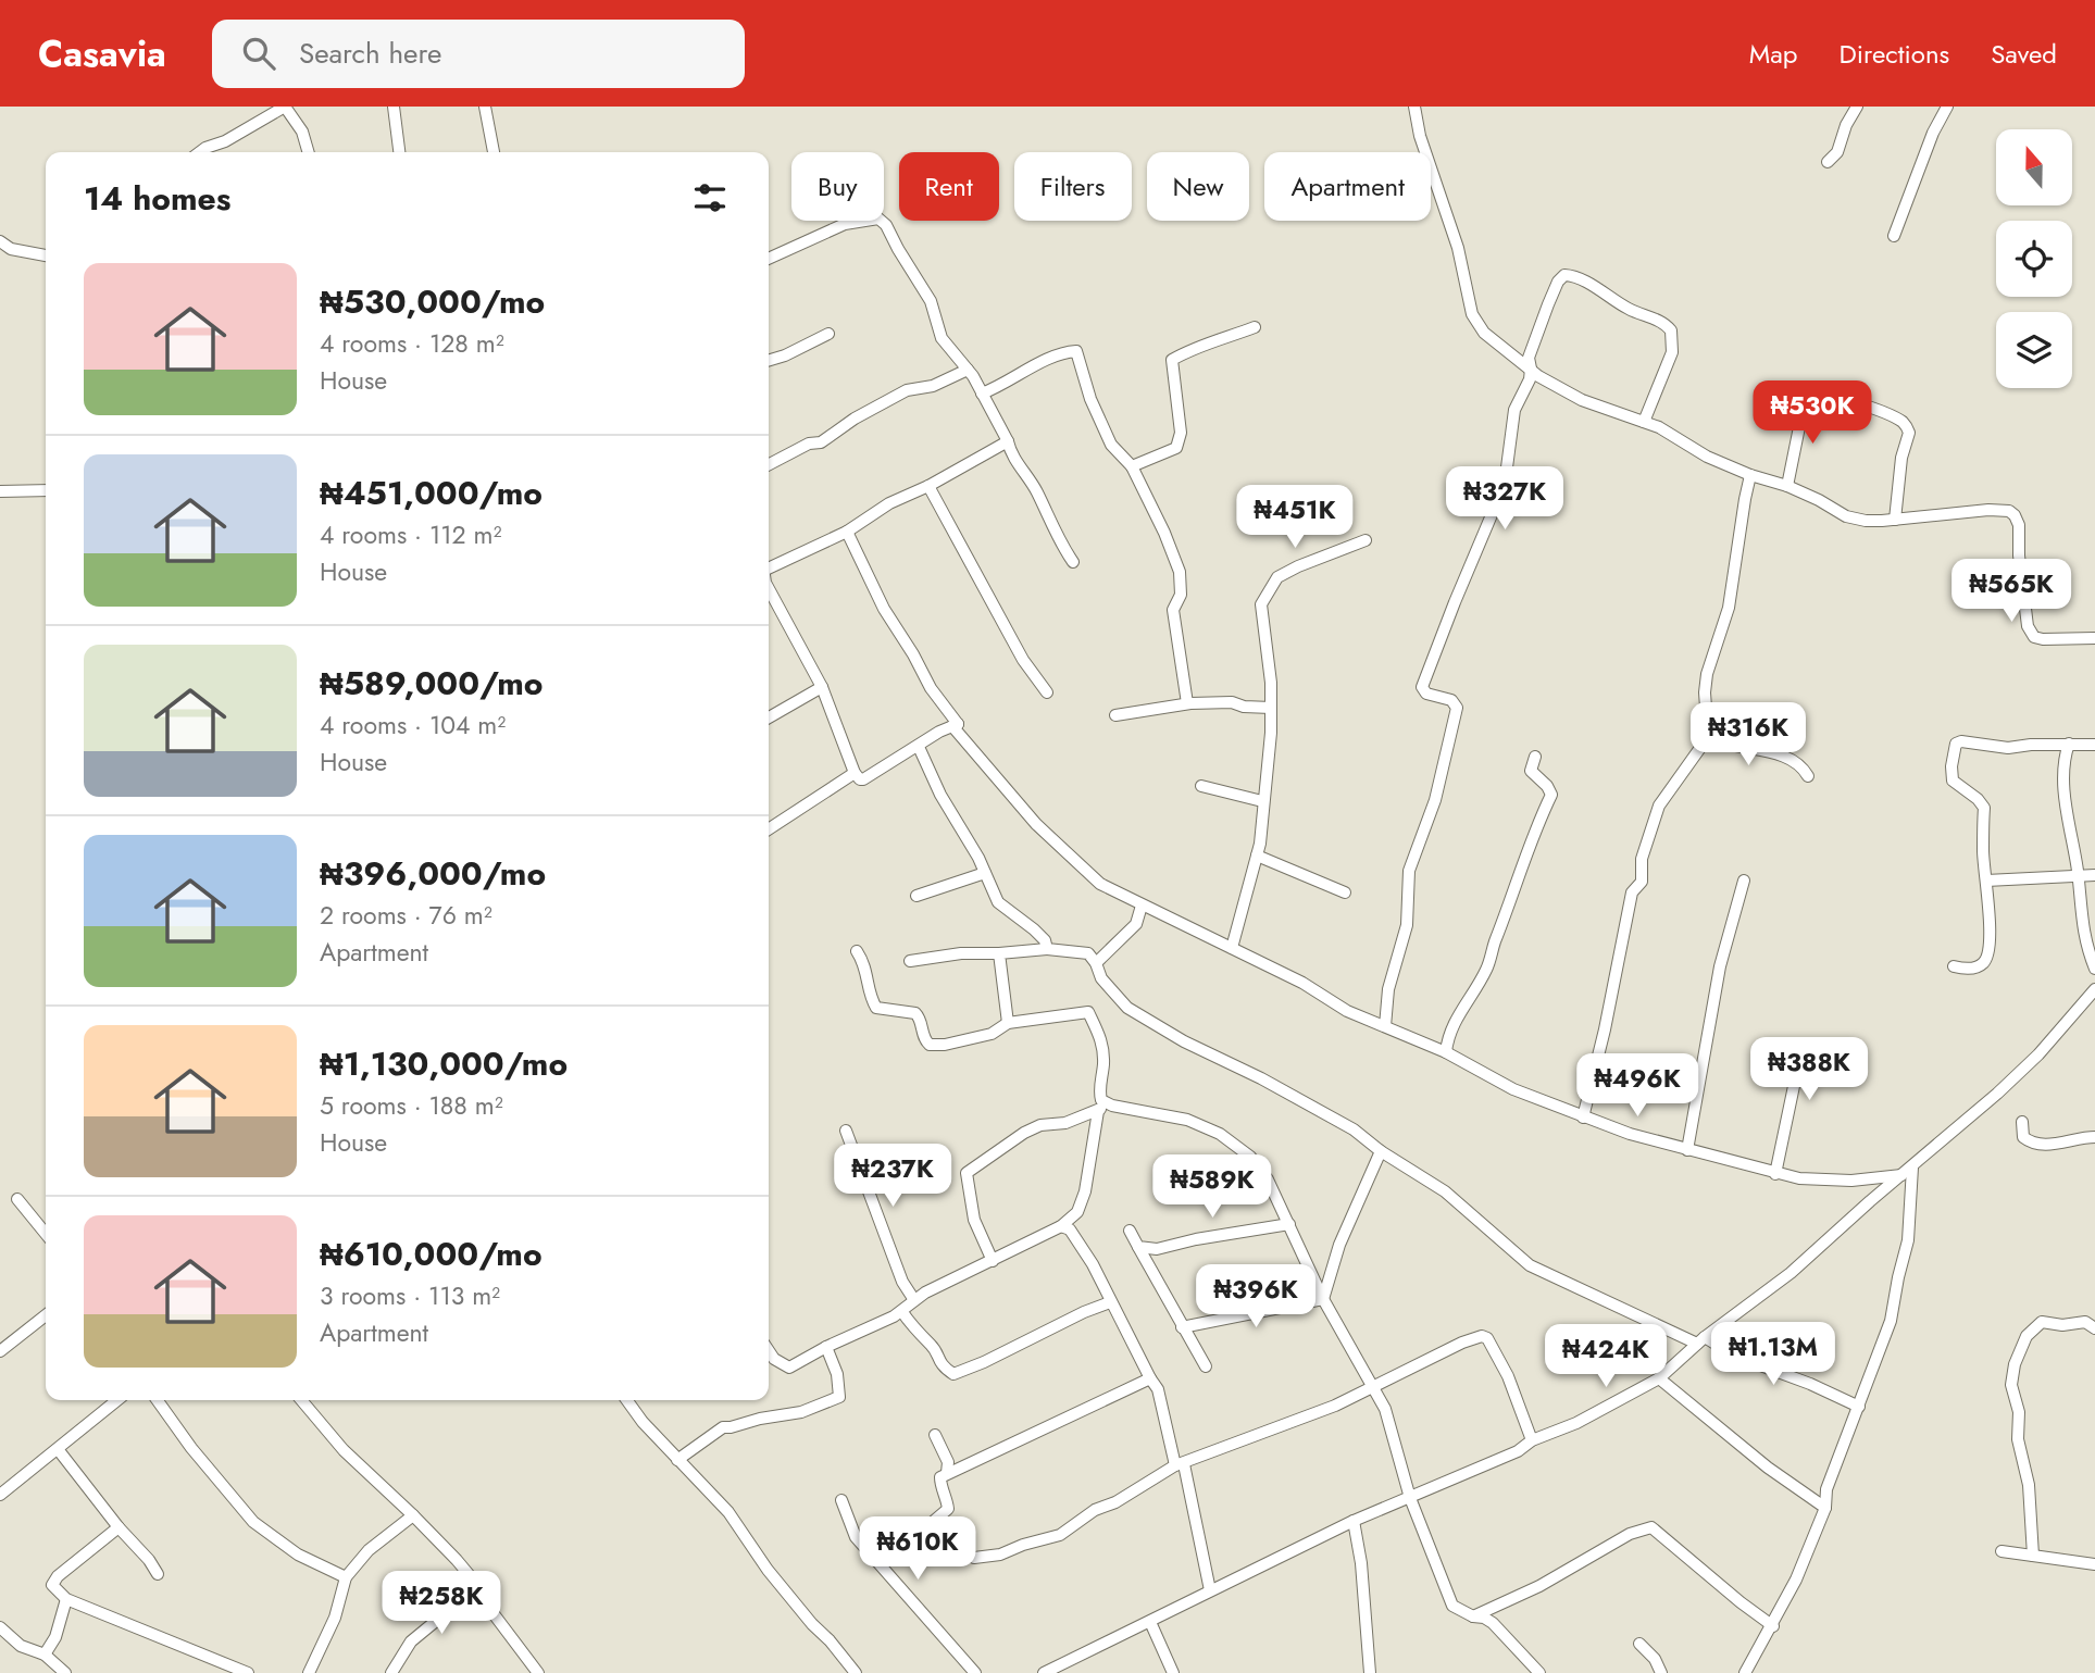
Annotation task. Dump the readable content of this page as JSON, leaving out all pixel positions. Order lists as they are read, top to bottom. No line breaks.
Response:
{"north":"top","page":{"header":"Casavia","search":"Search here","nav":["Map","Directions","Saved"],"chip":["Buy","Rent","Filters","New","Apartment"],"heading":"14 homes","list":[{"name":"₦530,000/mo","note":"4 rooms · 128 m² · House"},{"name":"₦451,000/mo","note":"4 rooms · 112 m² · House"},{"name":"₦589,000/mo","note":"4 rooms · 104 m² · House"},{"name":"₦396,000/mo","note":"2 rooms · 76 m² · Apartment"},{"name":"₦1,130,000/mo","note":"5 rooms · 188 m² · House"},{"name":"₦610,000/mo","note":"3 rooms · 113 m² · Apartment"}],"price":["₦530K","₦327K","₦451K","₦565K","₦316K","₦388K","₦496K","₦237K","₦589K","₦396K","₦1.13M","₦424K","₦610K","₦258K"]}}
